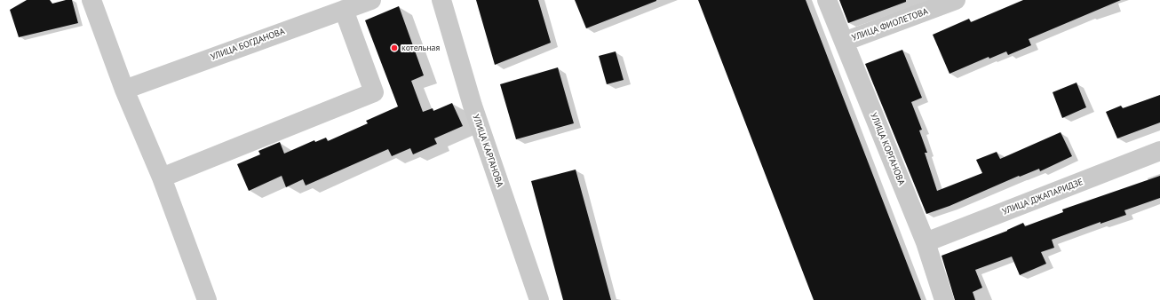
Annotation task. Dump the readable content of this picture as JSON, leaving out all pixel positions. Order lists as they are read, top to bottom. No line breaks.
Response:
{"streets":{"street":["УЛИЦА ФИОЛЕТОВА","УЛИЦА БОГДАНОВА","УЛИЦА КОРГАНОВА","УЛИЦА КАРГАНОВА","УЛИЦА ДЖАПАРИДЗЕ"]},"crossings":[["УЛИЦА ФИОЛЕТОВА","УЛИЦА КОРГАНОВА"],["УЛИЦА КОРГАНОВА","УЛИЦА ДЖАПАРИДЗЕ"]],"places":["котельная"]}
